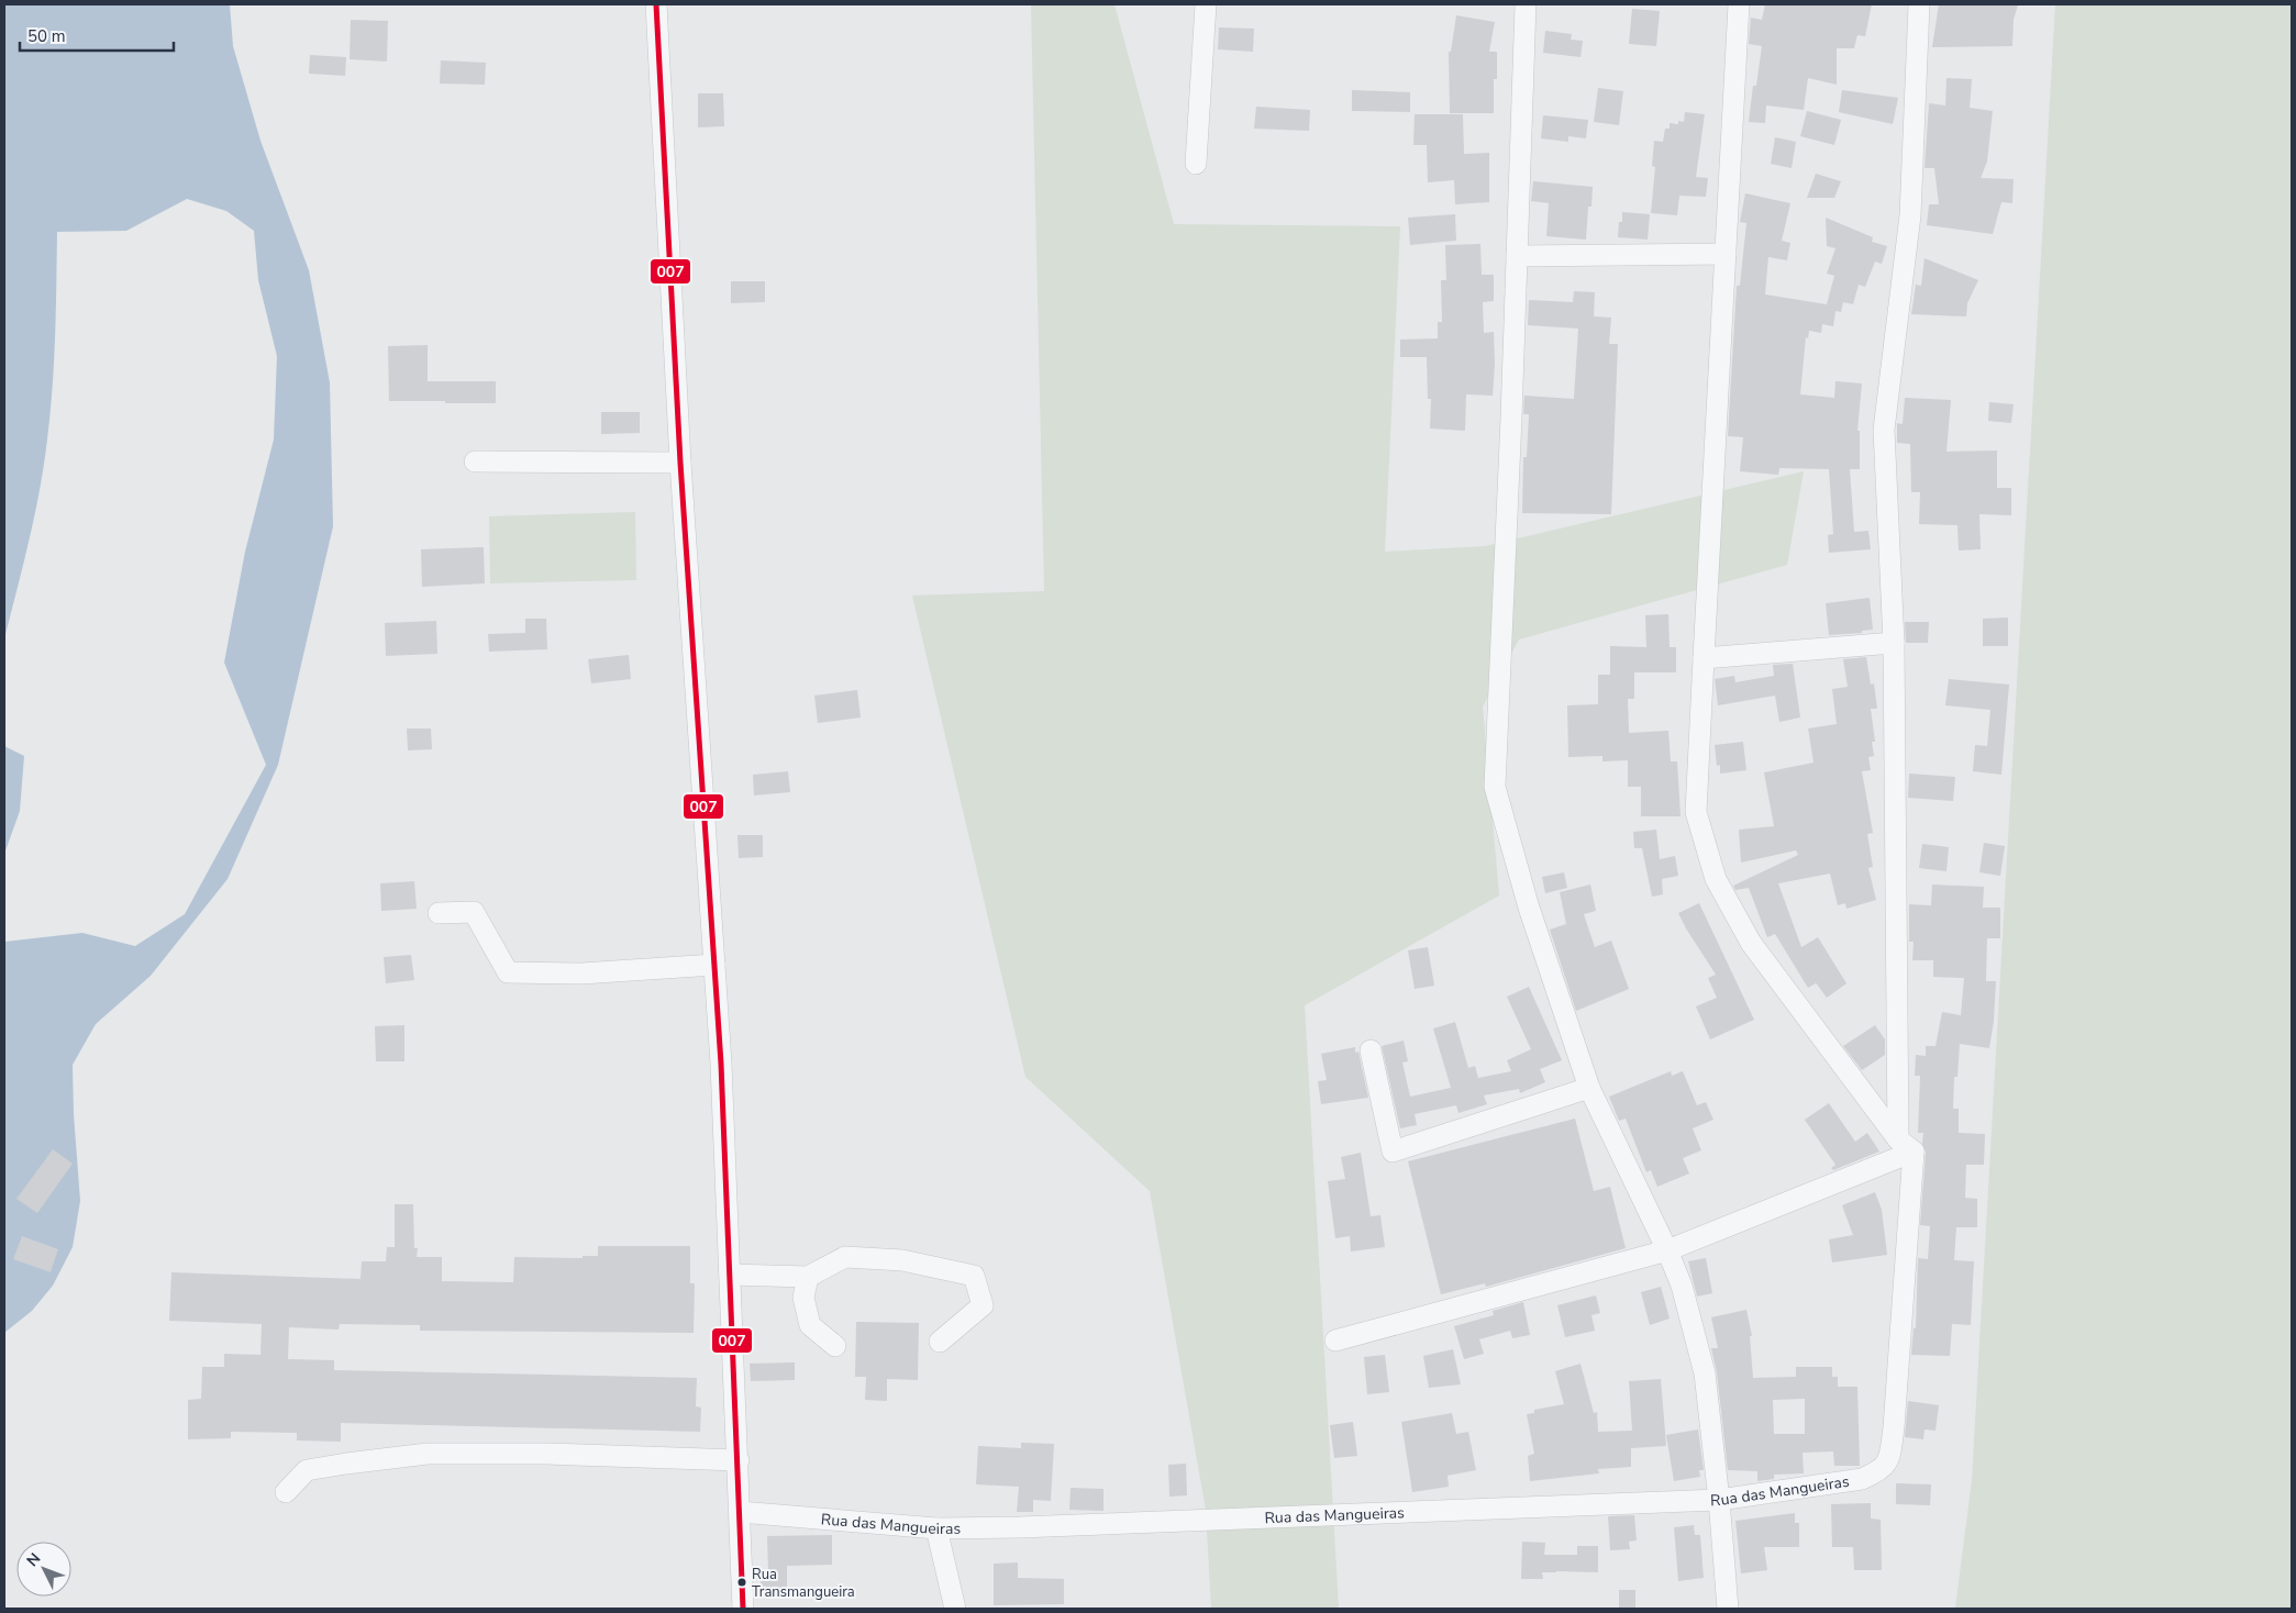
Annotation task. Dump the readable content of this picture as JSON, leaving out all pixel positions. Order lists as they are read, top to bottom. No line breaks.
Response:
{"streets":{"street":["Rua das Mangueiras"]},"places":["Rua Transmangueira"],"lines":["transit line 007"],"scale_bar":"50 m","north":"top left"}
